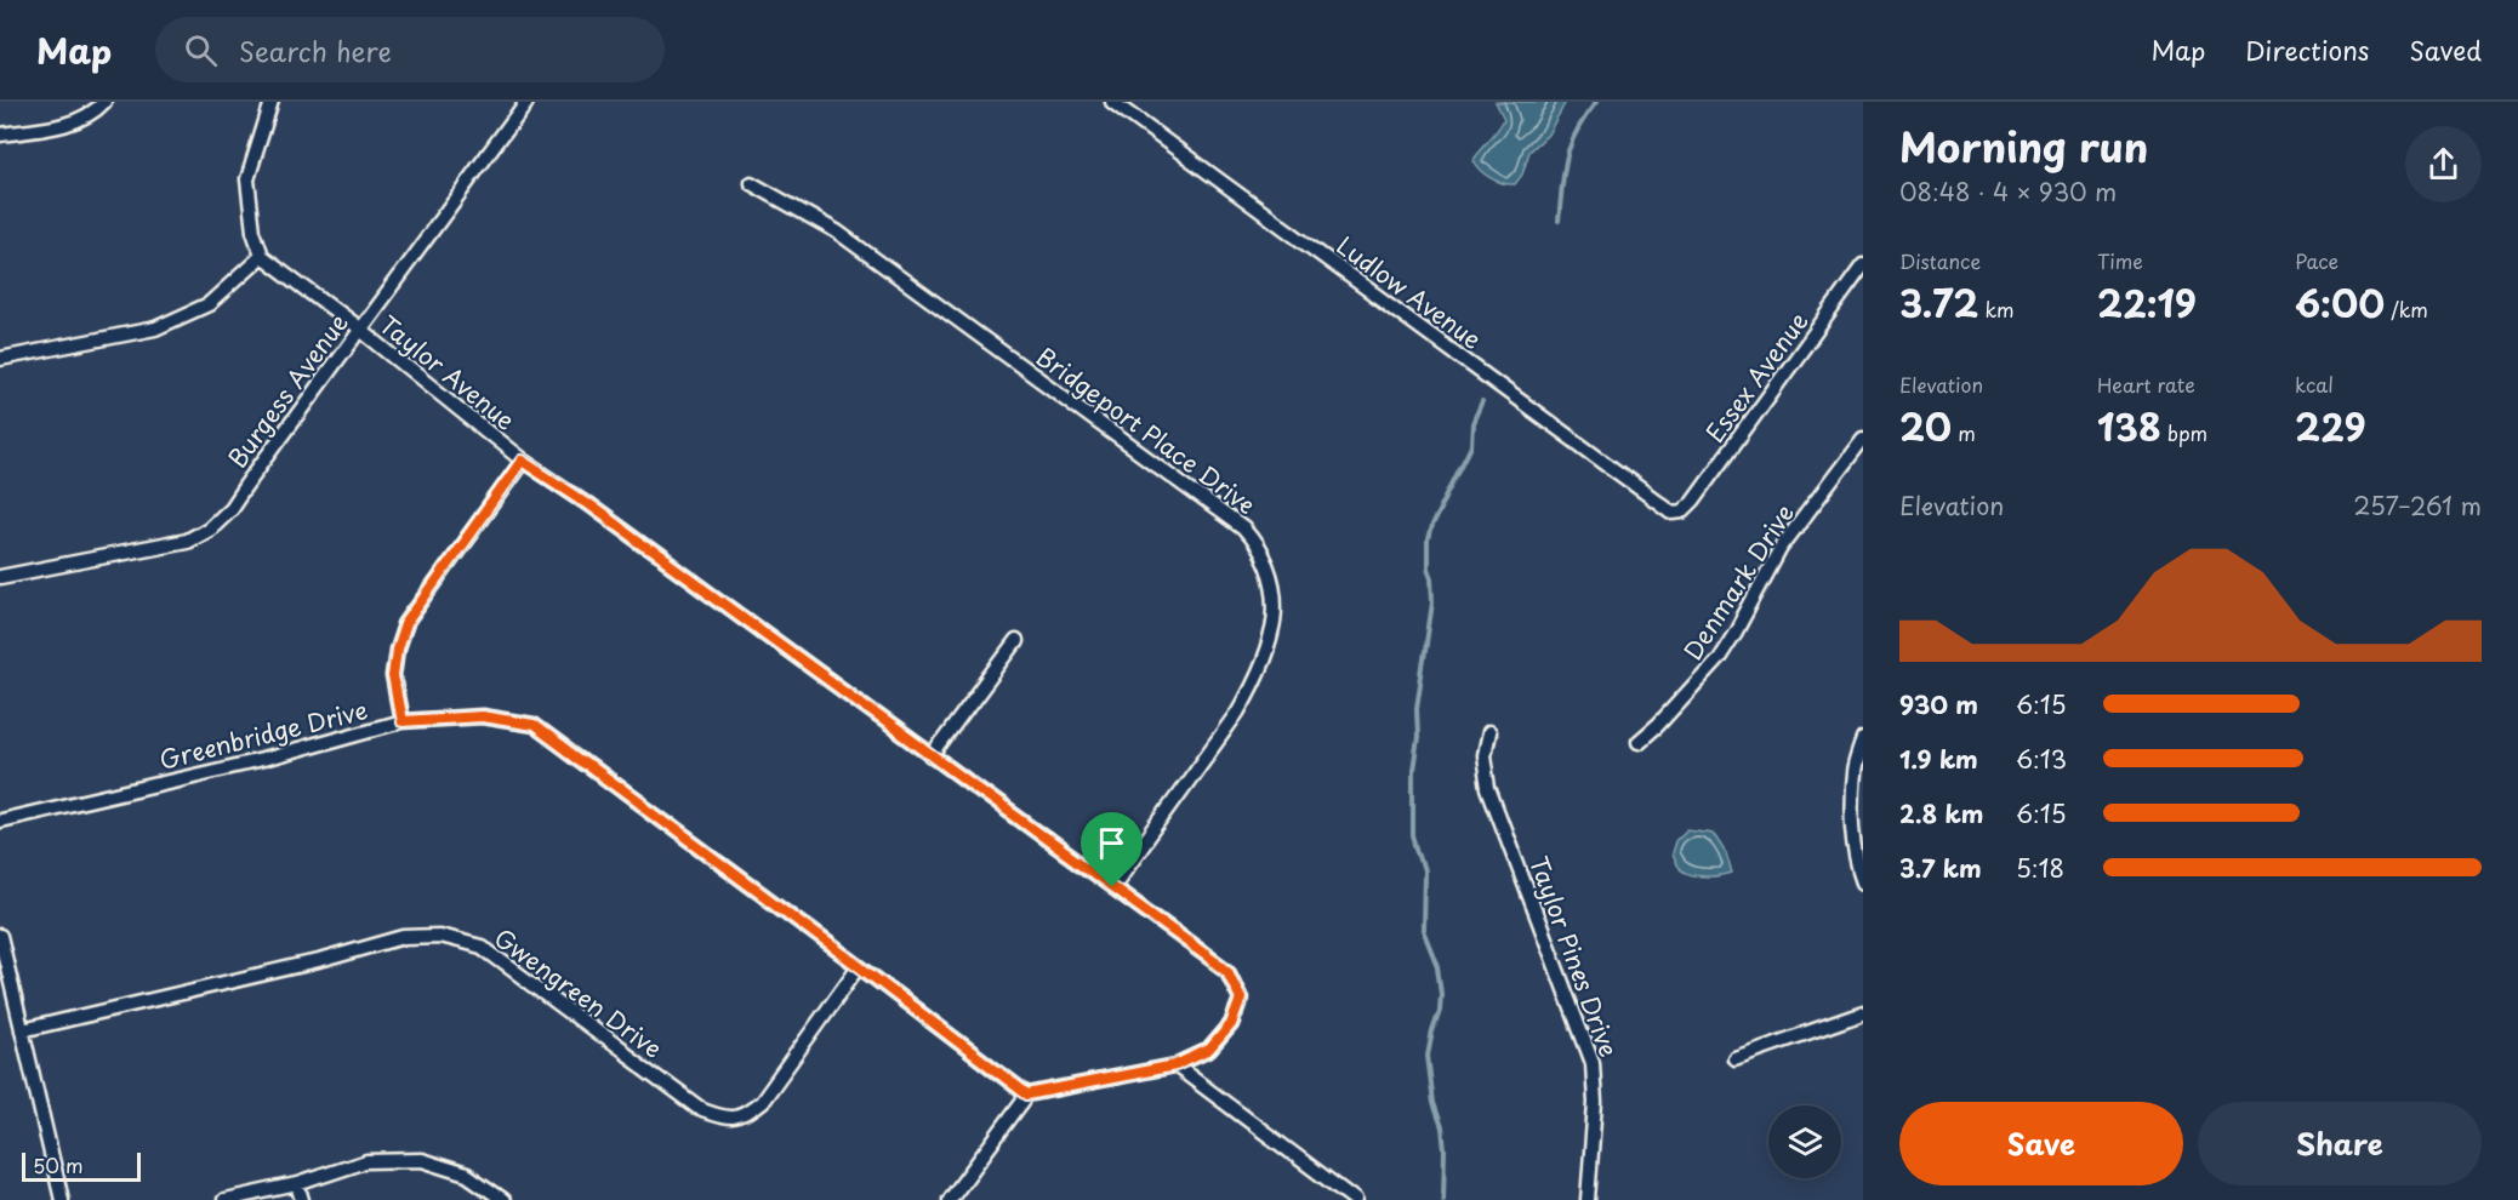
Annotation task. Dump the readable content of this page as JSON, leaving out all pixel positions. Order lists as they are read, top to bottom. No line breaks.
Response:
{"streets":{"street":["Ludlow Avenue","Taylor Avenue","Essex Avenue","Burgess Avenue","Bridgeport Place Drive","Denmark Drive","Greenbridge Drive","Taylor Pines Drive","Gwengreen Drive"]},"crossings":[["Ludlow Avenue","Essex Avenue"],["Taylor Avenue","Burgess Avenue"],["Taylor Avenue","Bridgeport Place Drive"],["Greenbridge Drive","Gwengreen Drive"]],"scale_bar":"50 m","page":{"header":"Map","search":"Search here","nav":["Map","Directions","Saved"],"heading":["Morning run","08:48 · 4 × 930 m"],"stats":[["Distance","3.72 km"],["Time","22:19"],["Pace","6:00 /km"],["Elevation","20 m"],["Heart rate","138 bpm"],["kcal","229"]],"chart":["Elevation","257–261 m"],"list":[{"name":"930 m","note":"6:15"},{"name":"1.9 km","note":"6:13"},{"name":"2.8 km","note":"6:15"},{"name":"3.7 km","note":"5:18"}],"buttons":["Save","Share"],"scale":"50 m"}}
